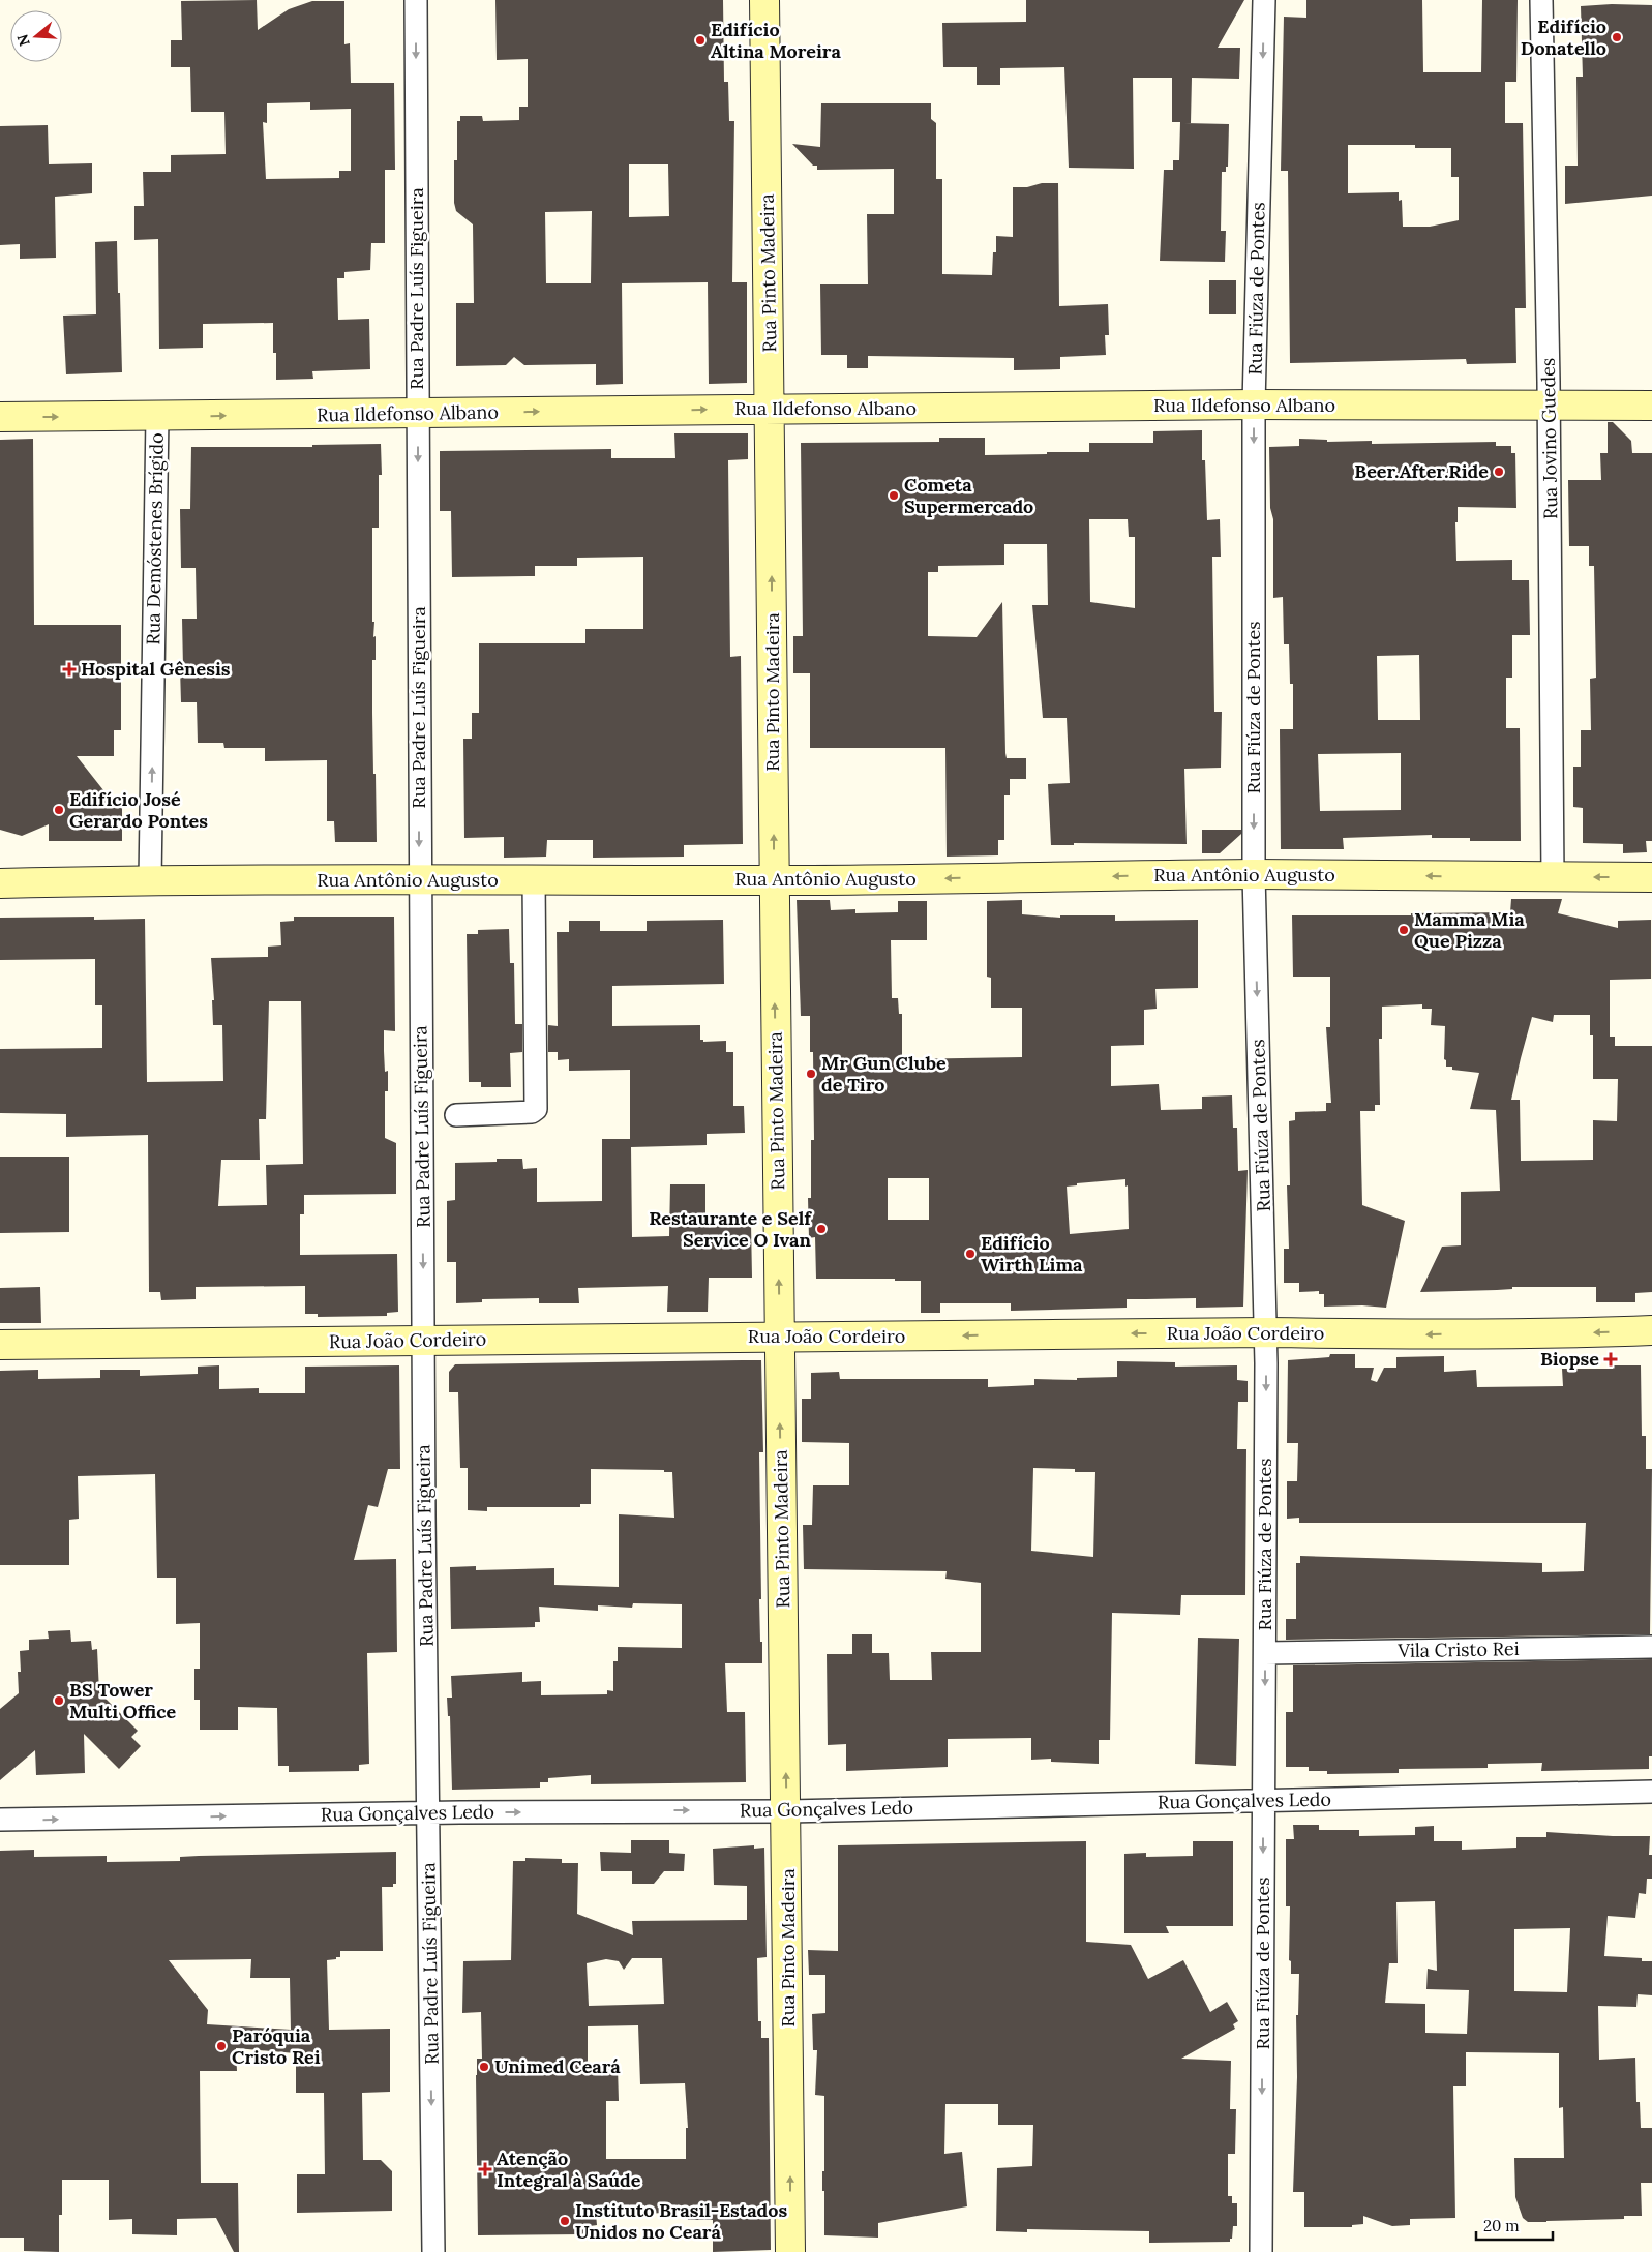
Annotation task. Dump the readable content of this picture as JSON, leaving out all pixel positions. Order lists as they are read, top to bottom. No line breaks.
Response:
{"streets":{"street":["Rua Pinto Madeira","Rua Padre Luís Figueira","Rua Fiúza de Pontes","Rua Ildefonso Albano","Rua Jovino Guedes","Rua Demóstenes Brígido","Rua Antônio Augusto","Rua João Cordeiro","Vila Cristo Rei","Rua Gonçalves Ledo"]},"crossings":[["Rua Pinto Madeira","Rua Ildefonso Albano"],["Rua Pinto Madeira","Rua Antônio Augusto"],["Rua Pinto Madeira","Rua João Cordeiro"],["Rua Pinto Madeira","Rua Gonçalves Ledo"],["Rua Padre Luís Figueira","Rua Ildefonso Albano"],["Rua Padre Luís Figueira","Rua Antônio Augusto"],["Rua Padre Luís Figueira","Rua João Cordeiro"],["Rua Padre Luís Figueira","Rua Gonçalves Ledo"],["Rua Fiúza de Pontes","Rua Ildefonso Albano"],["Rua Fiúza de Pontes","Rua Antônio Augusto"],["Rua Fiúza de Pontes","Rua João Cordeiro"],["Rua Fiúza de Pontes","Vila Cristo Rei"],["Rua Fiúza de Pontes","Rua Gonçalves Ledo"],["Rua Ildefonso Albano","Rua Jovino Guedes"],["Rua Ildefonso Albano","Rua Demóstenes Brígido"],["Rua Jovino Guedes","Rua Antônio Augusto"],["Rua Demóstenes Brígido","Rua Antônio Augusto"]],"one_way":["Rua Pinto Madeira","Rua Padre Luís Figueira","Rua Fiúza de Pontes","Rua Ildefonso Albano","Rua Demóstenes Brígido","Rua Antônio Augusto","Rua João Cordeiro","Rua Gonçalves Ledo"],"places":{"other":["Edifício Donatello","Edifício Altina Moreira","Beer.After.Ride","Cometa Supermercado","Edifício José Gerardo Pontes","Mamma Mia Que Pizza","Mr Gun Clube de Tiro","Restaurante e Self Service O Ivan","Edifício Wirth Lima","BS Tower Multi Office","Paróquia Cristo Rei","Unimed Ceará","Instituto Brasil-Estados Unidos no Ceará"],"health":["Hospital Gênesis","Biopse","Atenção Integral à Saúde"]},"scale_bar":"20 m","north":"left"}
